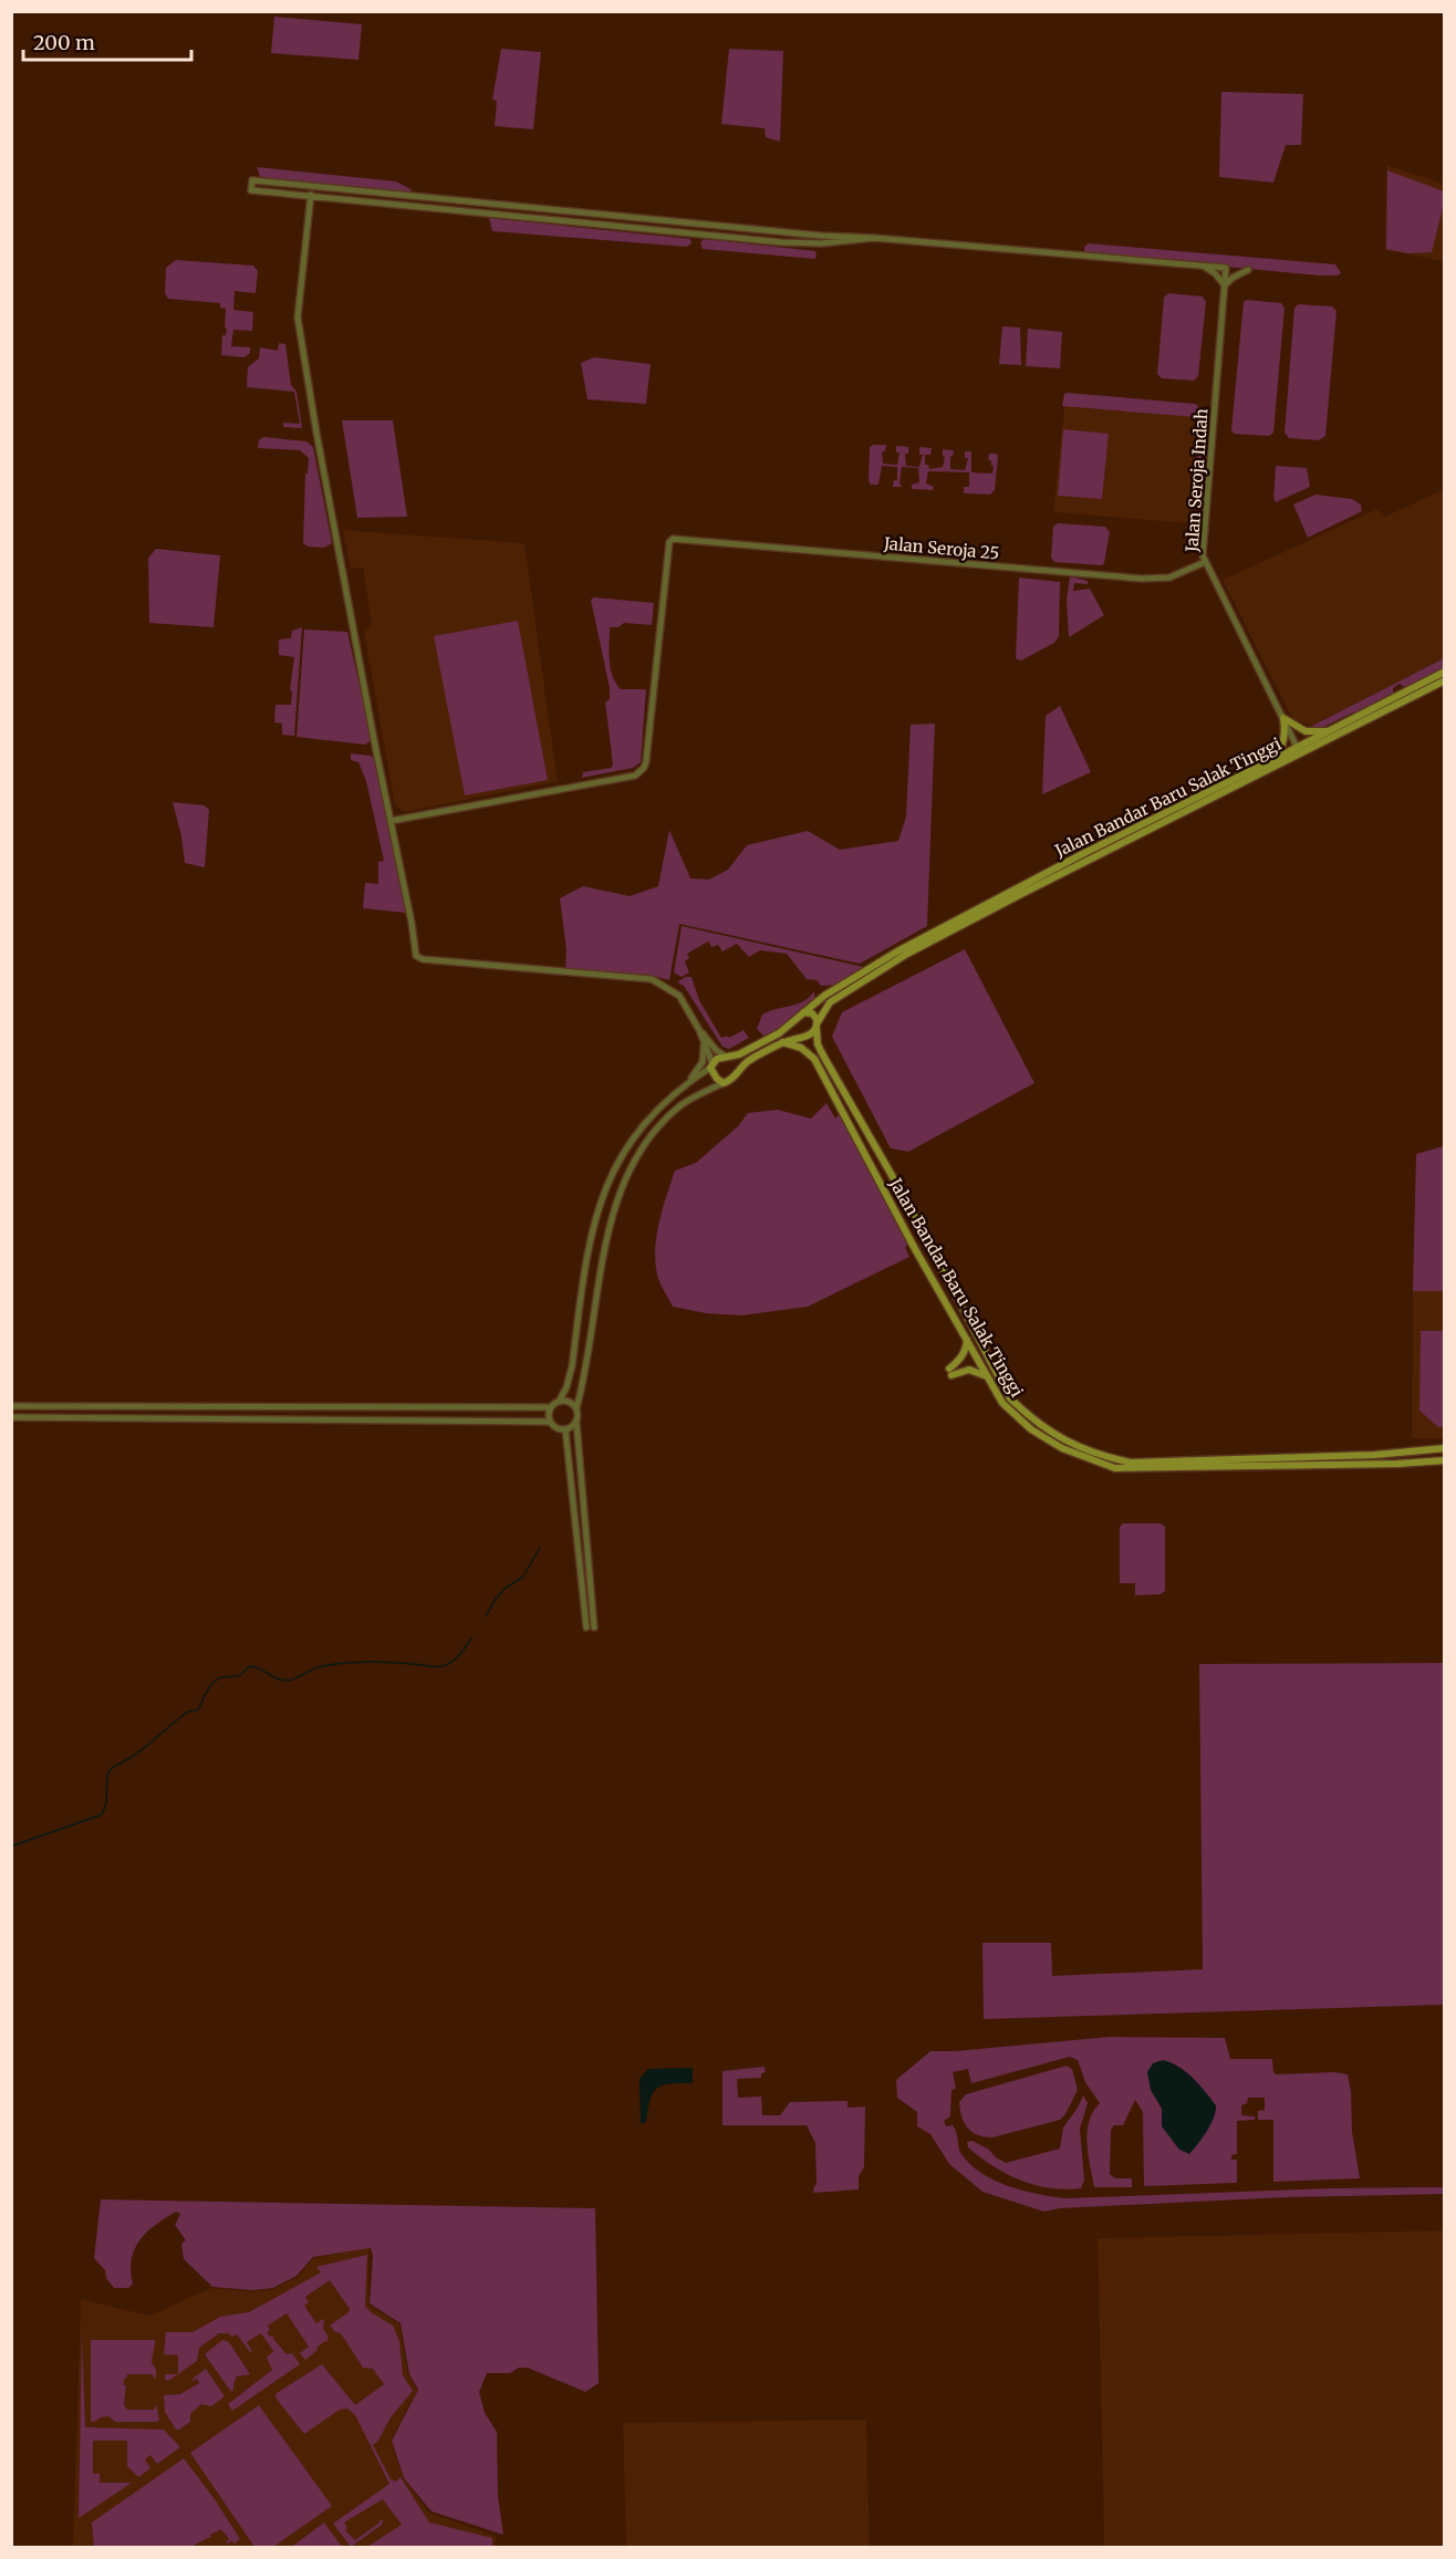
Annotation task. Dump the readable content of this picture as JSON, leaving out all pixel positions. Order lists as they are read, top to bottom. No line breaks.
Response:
{"streets":{"main road":["Jalan Bandar Baru Salak Tinggi"],"street":["Jalan Seroja Indah","Jalan Seroja 25"]},"crossings":[["Jalan Seroja Indah","Jalan Seroja 25"],["Jalan Seroja Indah","Jalan Bandar Baru Salak Tinggi"]],"scale_bar":"200 m"}
